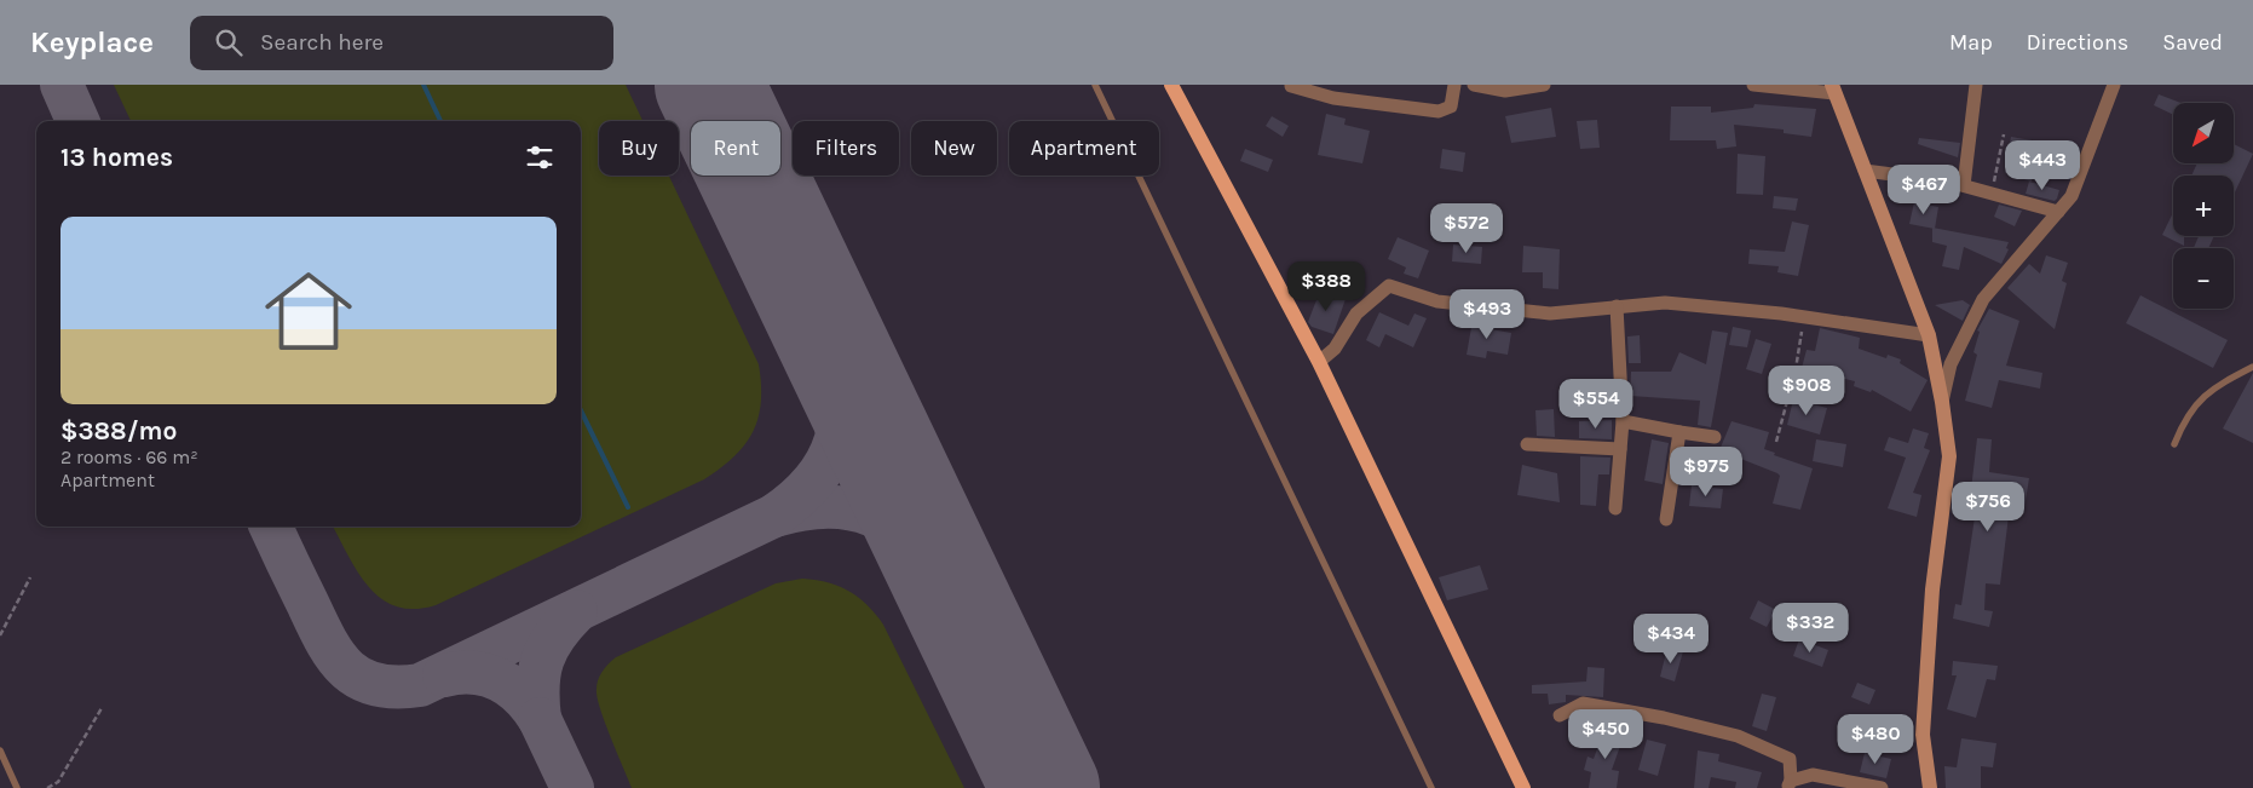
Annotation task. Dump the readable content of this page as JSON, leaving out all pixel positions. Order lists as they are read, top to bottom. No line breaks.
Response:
{"north":"bottom left","page":{"header":"Keyplace","search":"Search here","nav":["Map","Directions","Saved"],"map_buttons":["+","−"],"chip":["Buy","Rent","Filters","New","Apartment"],"heading":"13 homes","price":["$443","$467","$572","$388","$493","$908","$554","$975","$756","$332","$434","$450","$480"],"list":[{"name":"$388/mo","note":"2 rooms · 66 m² · Apartment"}]}}
